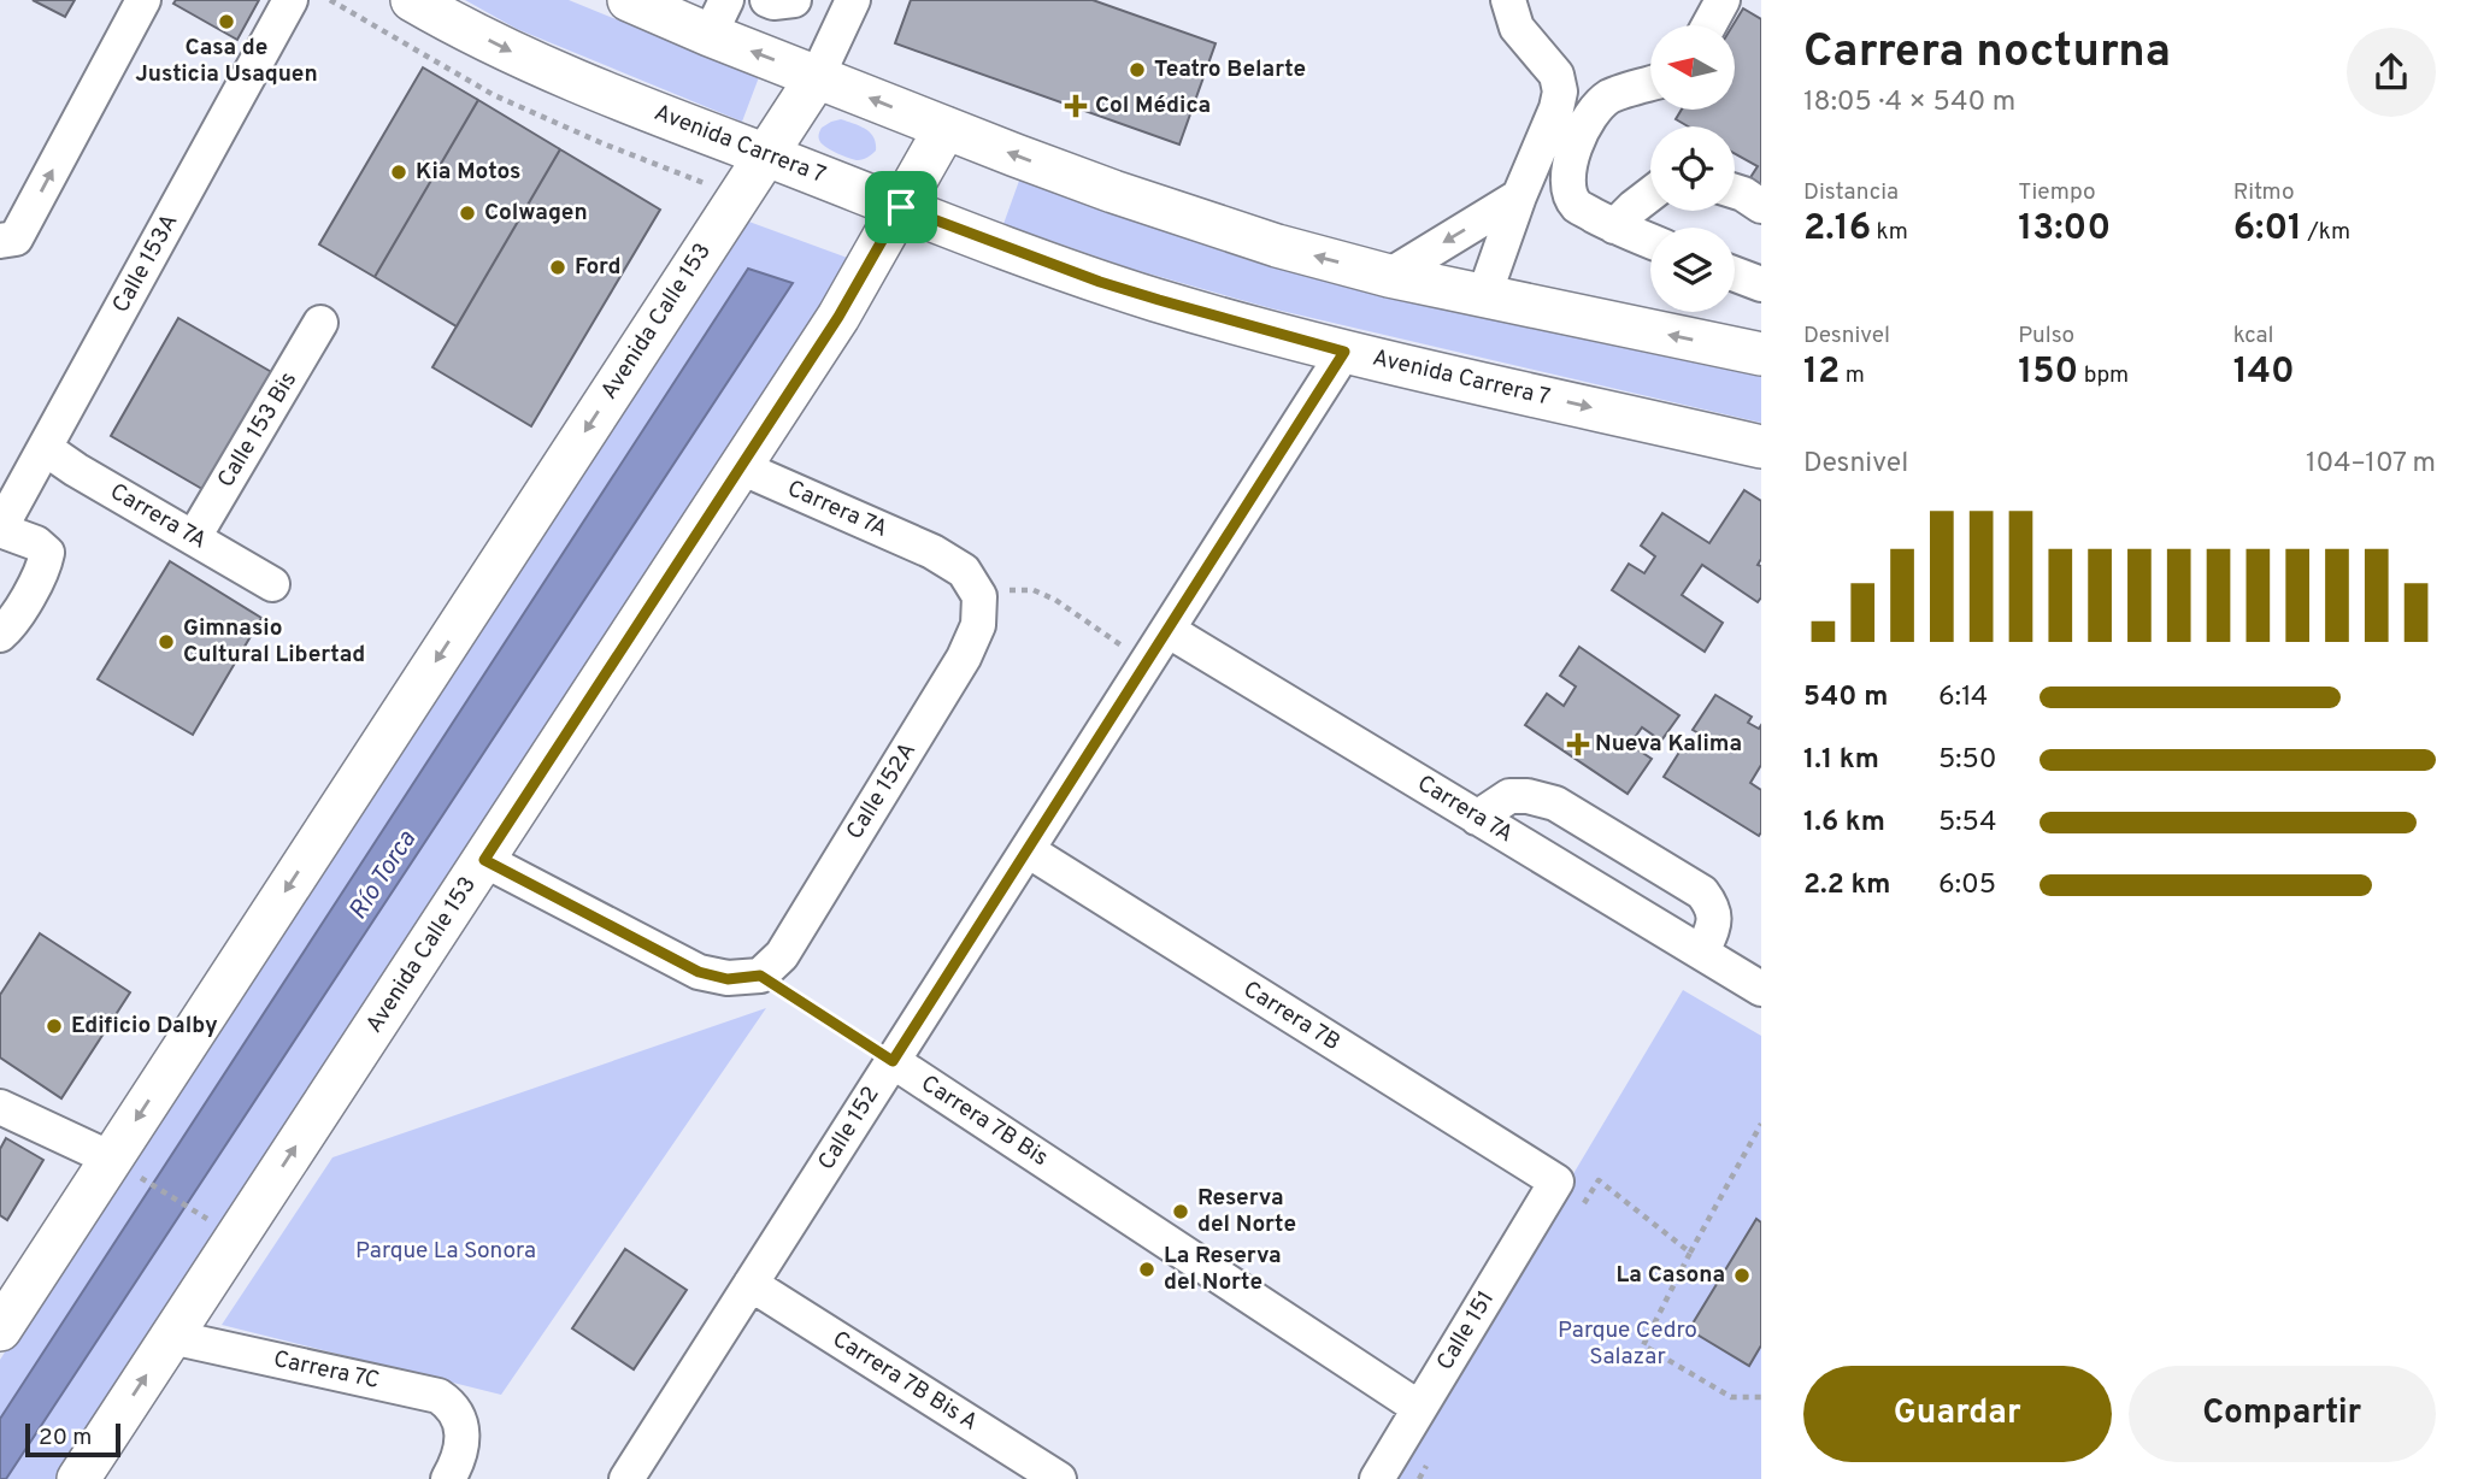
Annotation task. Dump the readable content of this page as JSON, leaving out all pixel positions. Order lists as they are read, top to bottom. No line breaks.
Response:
{"streets":{"main road":["Avenida Carrera 7","Avenida Calle 153"],"street":["Calle 153A","Calle 153 Bis","Carrera 7A","Calle 152A","Carrera 7B","Carrera 7B Bis","Calle 152","Calle 151","Carrera 7C","Carrera 7B Bis A"]},"crossings":[["Avenida Carrera 7","Avenida Calle 153"],["Avenida Carrera 7","Calle 152"],["Calle 153A","Carrera 7A"],["Avenida Calle 153","Carrera 7A"],["Avenida Calle 153","Carrera 7C"],["Calle 153 Bis","Carrera 7A"],["Carrera 7A","Calle 152A"],["Carrera 7A","Calle 152"],["Carrera 7B","Calle 152"],["Carrera 7B","Calle 151"],["Carrera 7B Bis","Calle 152"],["Carrera 7B Bis","Calle 151"],["Calle 152","Carrera 7B Bis A"]],"water":["Río Torca"],"parks":["Parque La Sonora","Parque Cedro Salazar"],"places":{"other":["Casa de Justicia Usaquen","Teatro Belarte","Kia Motos","Colwagen","Ford","Gimnasio Cultural Libertad","Edificio Dalby","Reserva del Norte","La Reserva del Norte","La Casona"],"health":["Col Médica","Nueva Kalima"]},"scale_bar":"20 m","north":"left","page":{"heading":["Carrera nocturna","18:05 · 4 × 540 m"],"stats":[["Distancia","2.16 km"],["Tiempo","13:00"],["Ritmo","6:01 /km"],["Desnivel","12 m"],["Pulso","150 bpm"],["kcal","140"]],"chart":["Desnivel","104–107 m"],"list":[{"name":"540 m","note":"6:14"},{"name":"1.1 km","note":"5:50"},{"name":"1.6 km","note":"5:54"},{"name":"2.2 km","note":"6:05"}],"buttons":["Guardar","Compartir"],"scale":"20 m"}}
